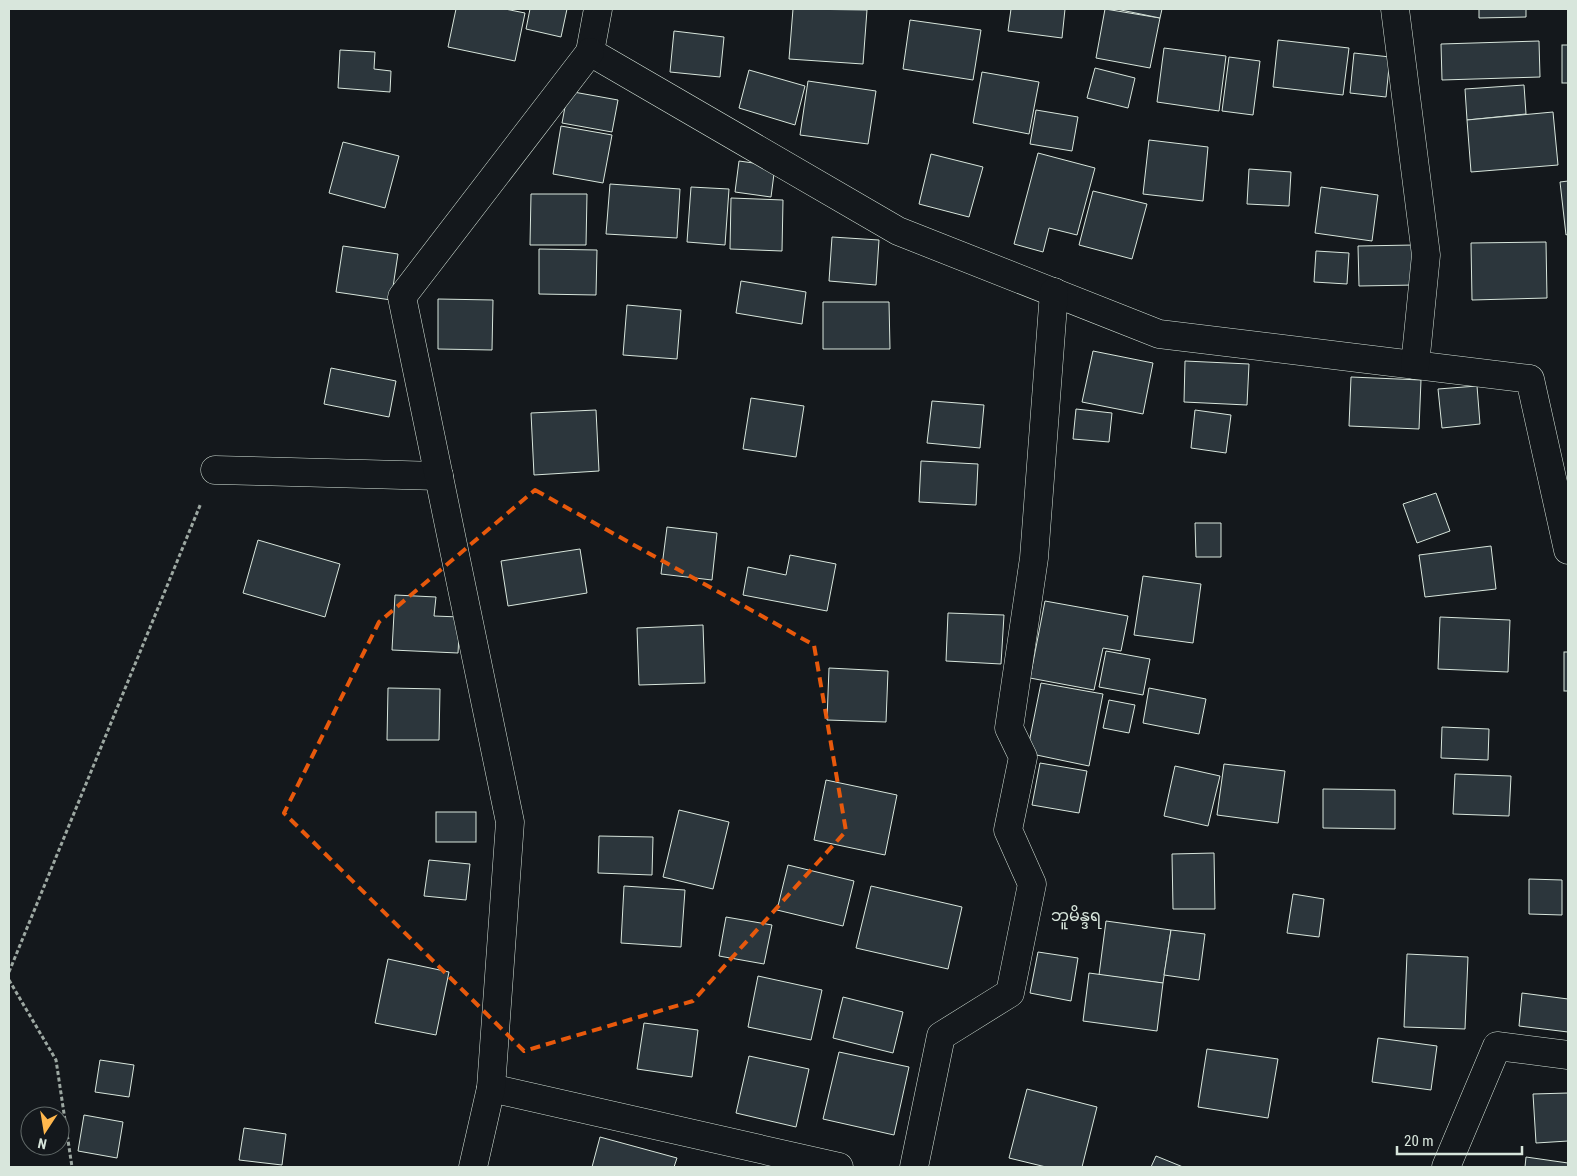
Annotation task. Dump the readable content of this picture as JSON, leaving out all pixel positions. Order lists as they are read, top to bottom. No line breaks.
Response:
{"districts":["ဘူမိန္ဒရ"],"scale_bar":"20 m","north":"bottom"}
